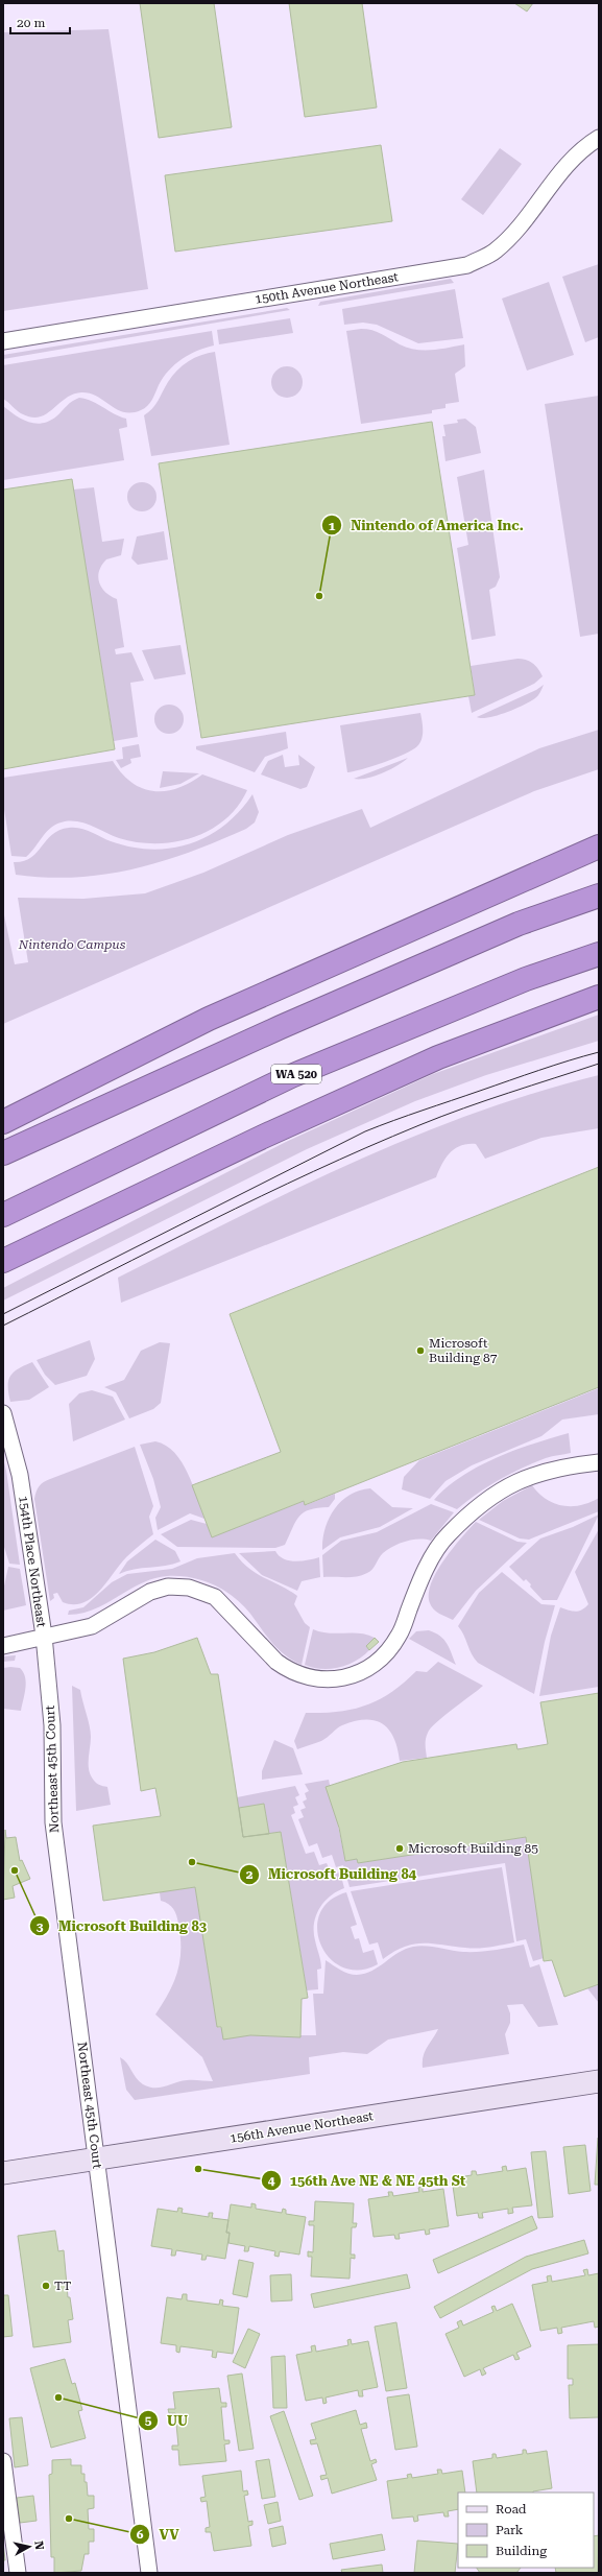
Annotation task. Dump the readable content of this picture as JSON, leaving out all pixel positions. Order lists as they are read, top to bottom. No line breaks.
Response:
{"streets":{"highway":["WA 520"],"main road":["156th Avenue Northeast"],"street":["150th Avenue Northeast","154th Place Northeast","Northeast 45th Court"]},"crossings":[["154th Place Northeast","Northeast 45th Court"],["Northeast 45th Court","156th Avenue Northeast"]],"parks":["Nintendo Campus"],"places":["Nintendo of America Inc.","Microsoft Building 87","Microsoft Building 85","Microsoft Building 84","Microsoft Building 83","156th Ave NE & NE 45th St","TT","UU","VV"],"legend":["Road","Park","Building"],"scale_bar":"20 m","north":"right"}
